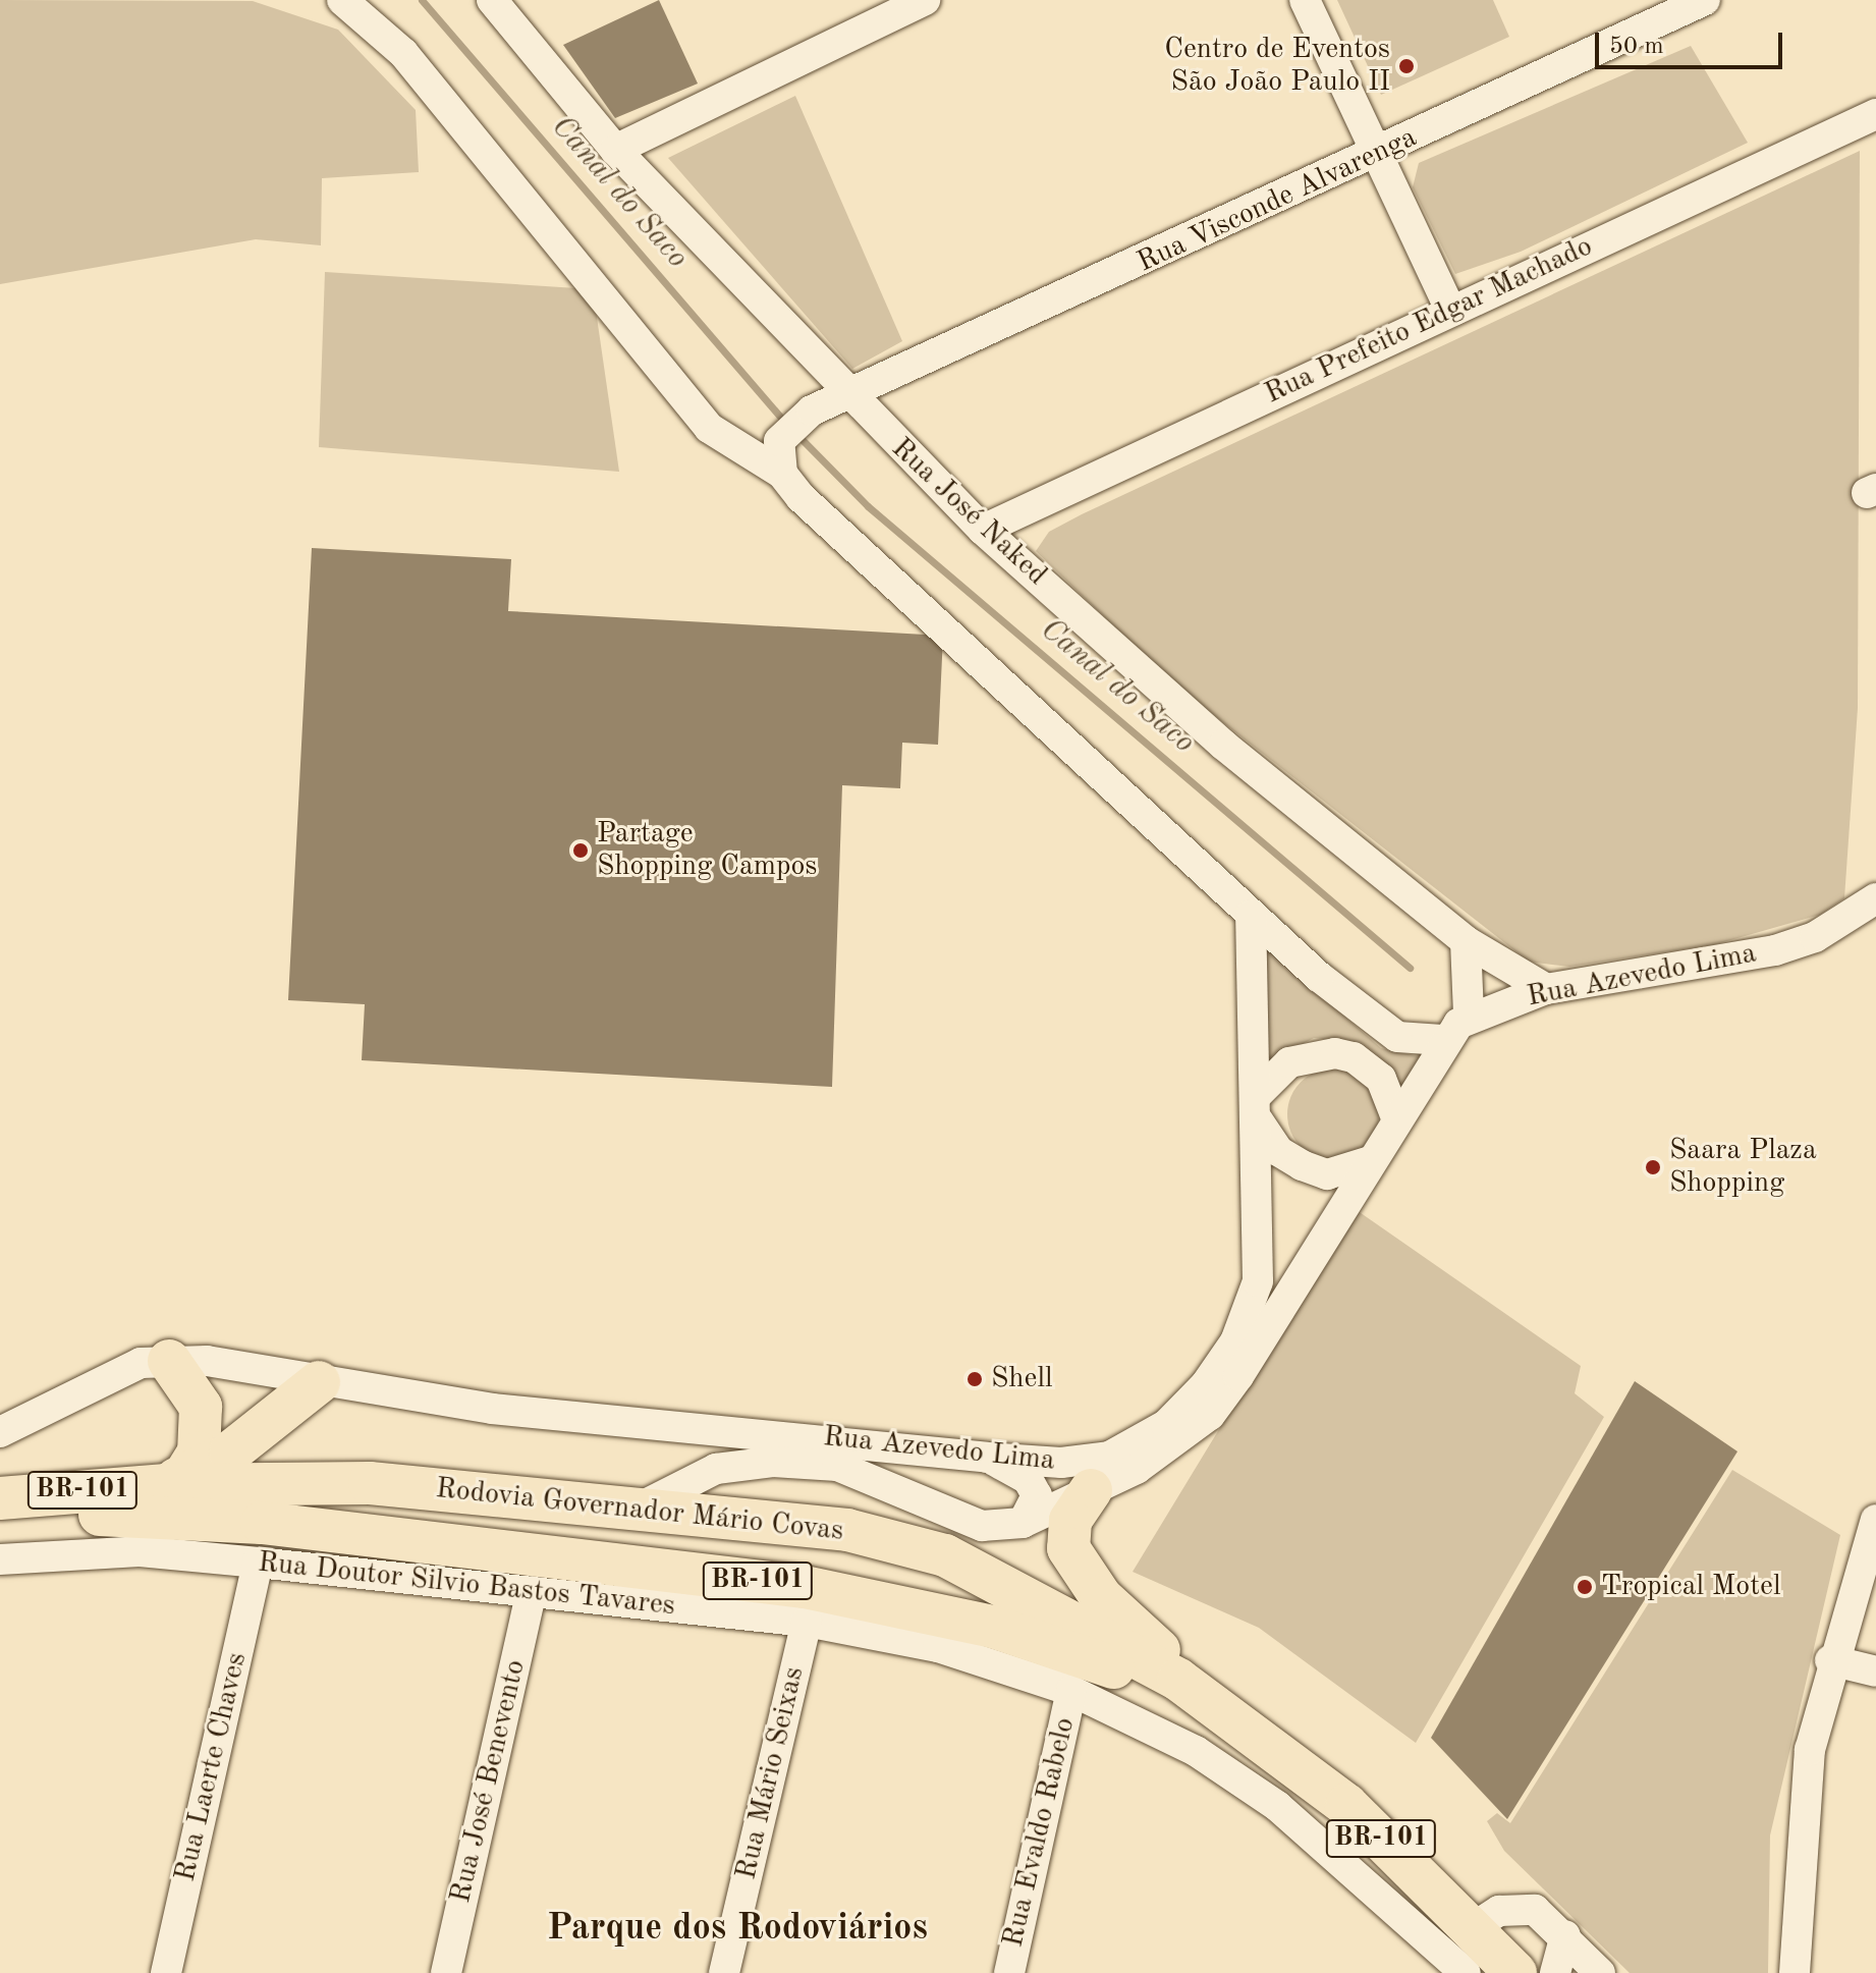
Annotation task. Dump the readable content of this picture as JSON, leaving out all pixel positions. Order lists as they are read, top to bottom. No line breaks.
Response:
{"streets":{"highway":["BR-101","Rodovia Governador Mário Covas"],"street":["Rua Visconde Alvarenga","Rua Prefeito Edgar Machado","Rua José Naked","Rua Azevedo Lima","Rua Doutor Silvio Bastos Tavares","Rua Laerte Chaves","Rua Mário Seixas","Rua José Benevento","Rua Evaldo Rabelo"]},"crossings":[["Rua Visconde Alvarenga","Rua José Naked"],["Rua Prefeito Edgar Machado","Rua José Naked"],["Rua José Naked","Rua Azevedo Lima"],["Rua Azevedo Lima","Rodovia Governador Mário Covas"],["Rua Doutor Silvio Bastos Tavares","Rua Laerte Chaves"],["Rua Doutor Silvio Bastos Tavares","Rua Mário Seixas"],["Rua Doutor Silvio Bastos Tavares","Rua José Benevento"],["Rua Doutor Silvio Bastos Tavares","Rua Evaldo Rabelo"]],"districts":["Parque dos Rodoviários"],"water":["Canal do Saco"],"places":["Centro de Eventos São João Paulo II","Partage Shopping Campos","Saara Plaza Shopping","Shell","Tropical Motel"],"scale_bar":"50 m"}
